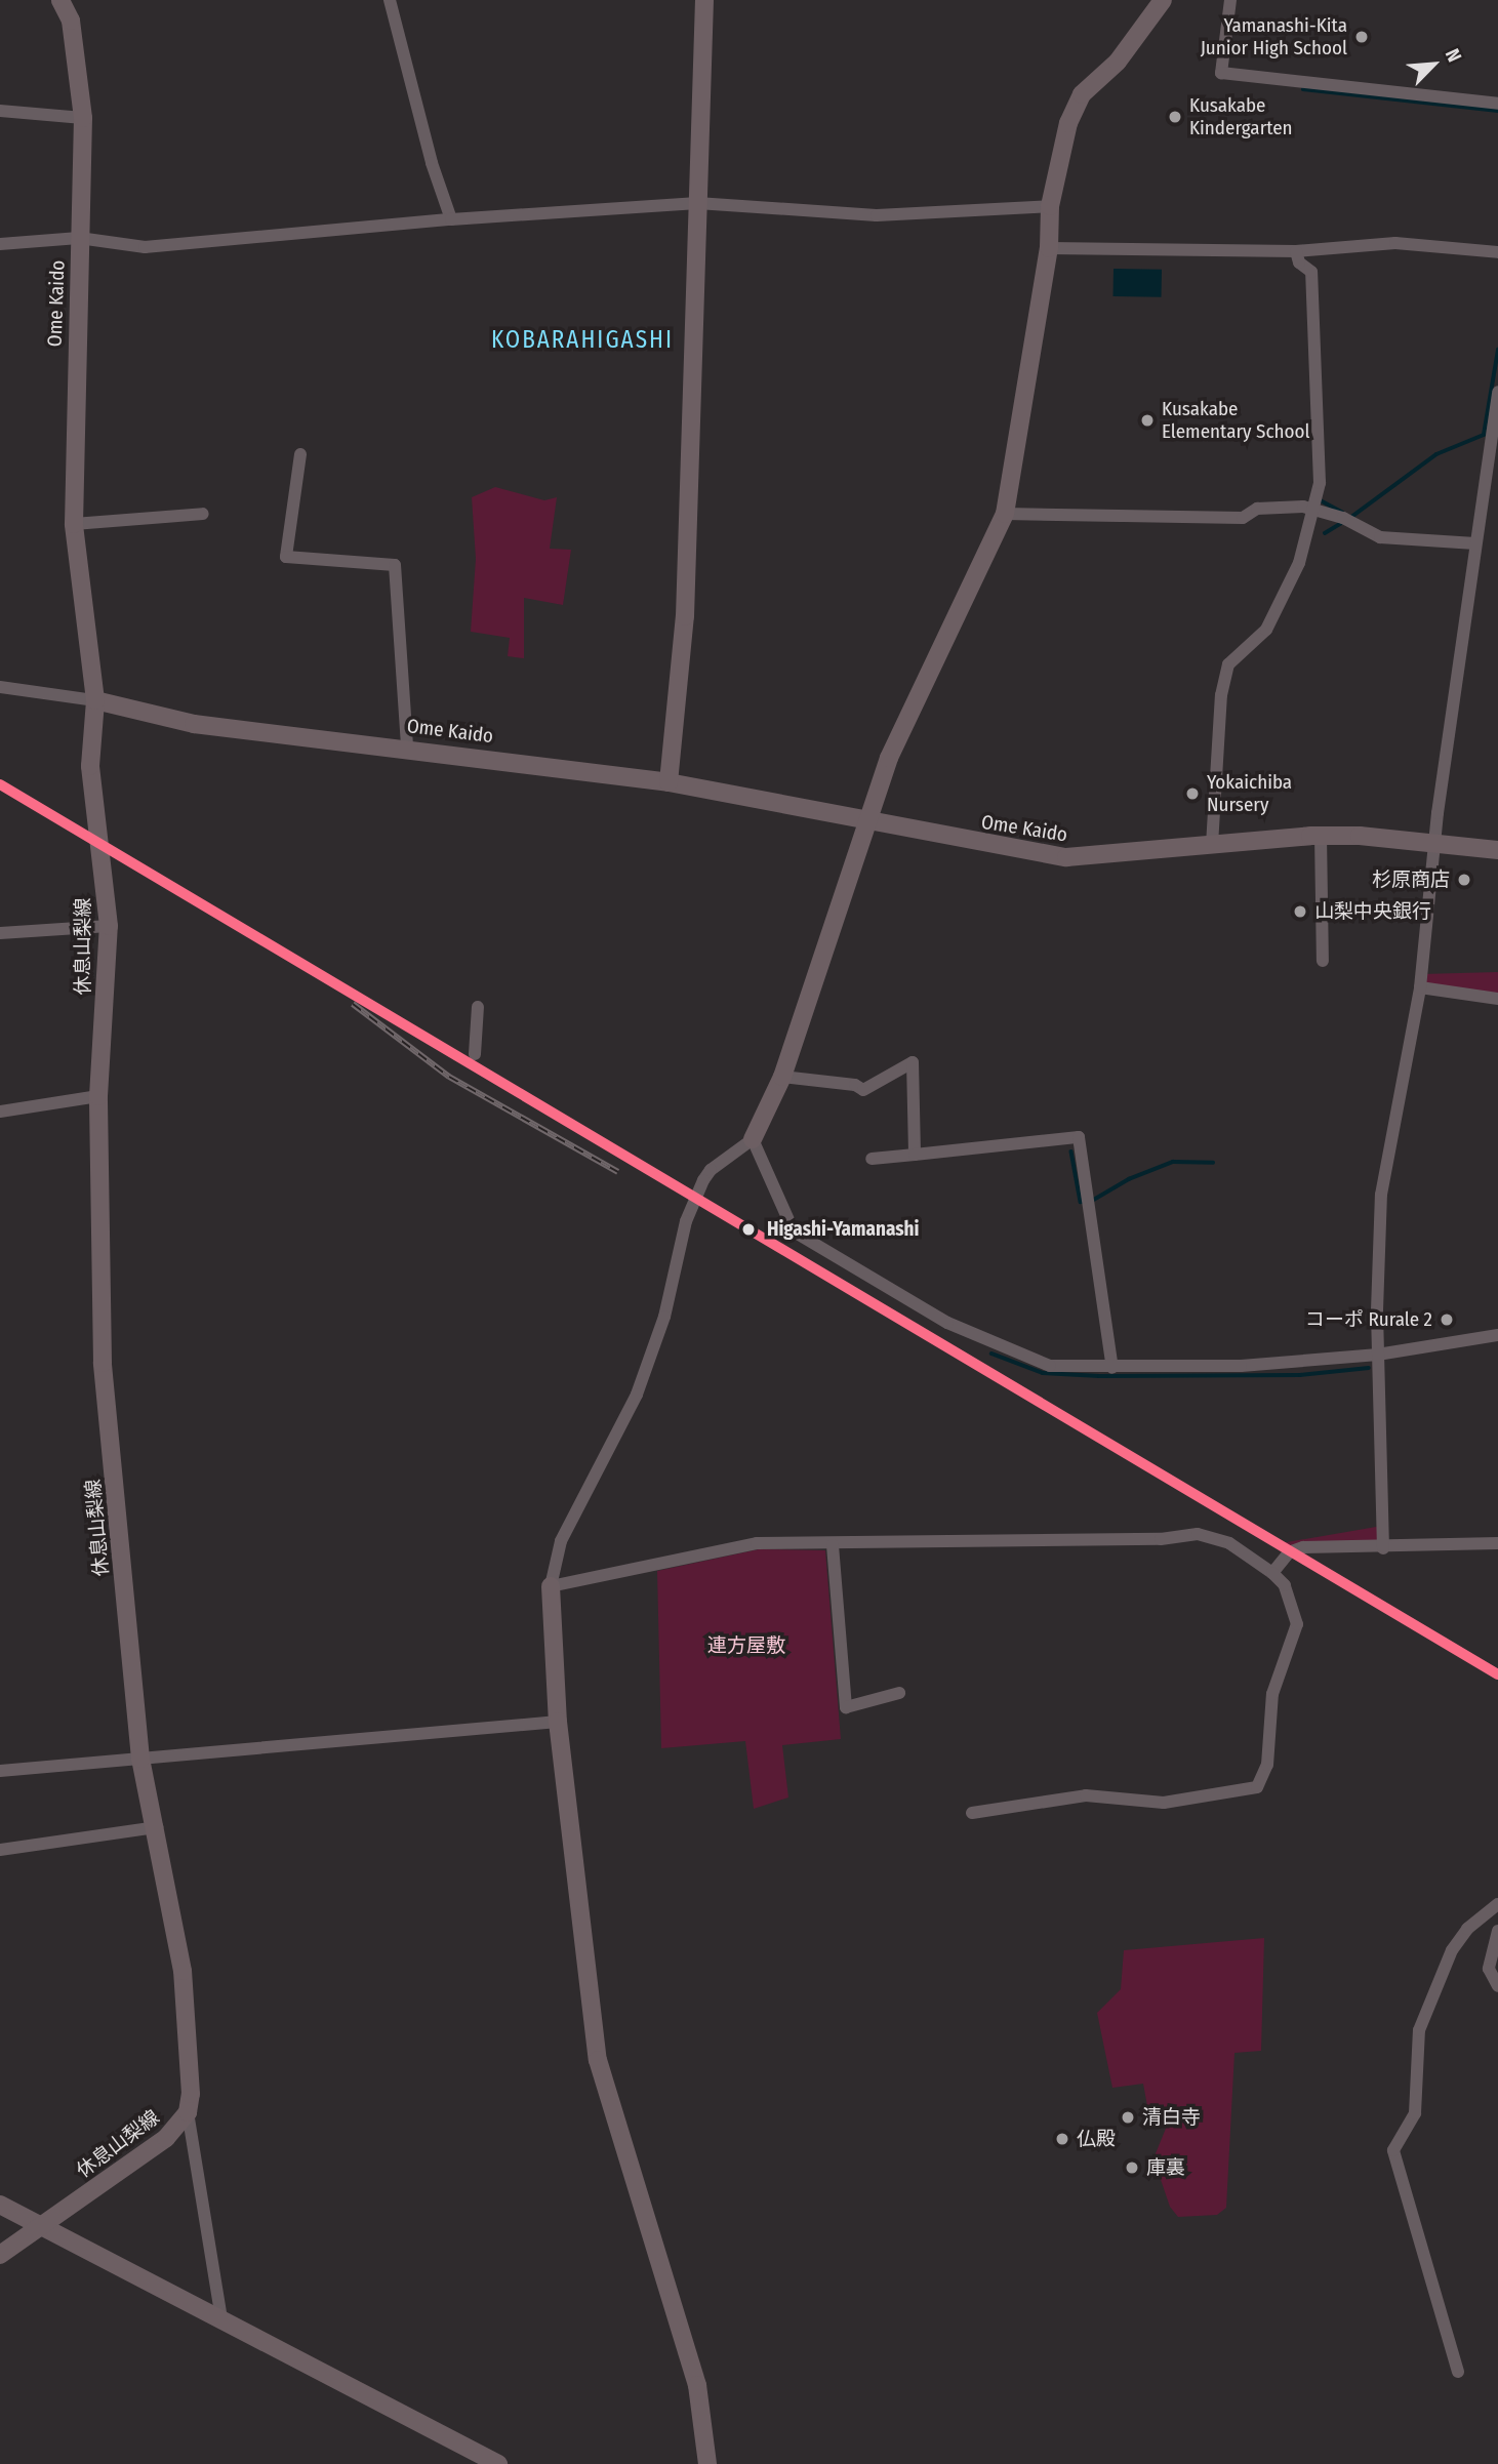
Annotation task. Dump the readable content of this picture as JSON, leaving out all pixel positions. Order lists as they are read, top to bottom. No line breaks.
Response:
{"streets":{"main road":["Ome Kaido","休息山梨線"]},"crossings":[["Ome Kaido","休息山梨線"]],"districts":["KOBARAHIGASHI"],"parks":["連方屋敷"],"places":["Yamanashi-Kita Junior High School","Kusakabe Kindergarten","Kusakabe Elementary School","Yokaichiba Nursery","杉原商店","山梨中央銀行","Higashi-Yamanashi","コーポ Rurale 2","清白寺","仏殿","庫裏"],"north":"top right"}
